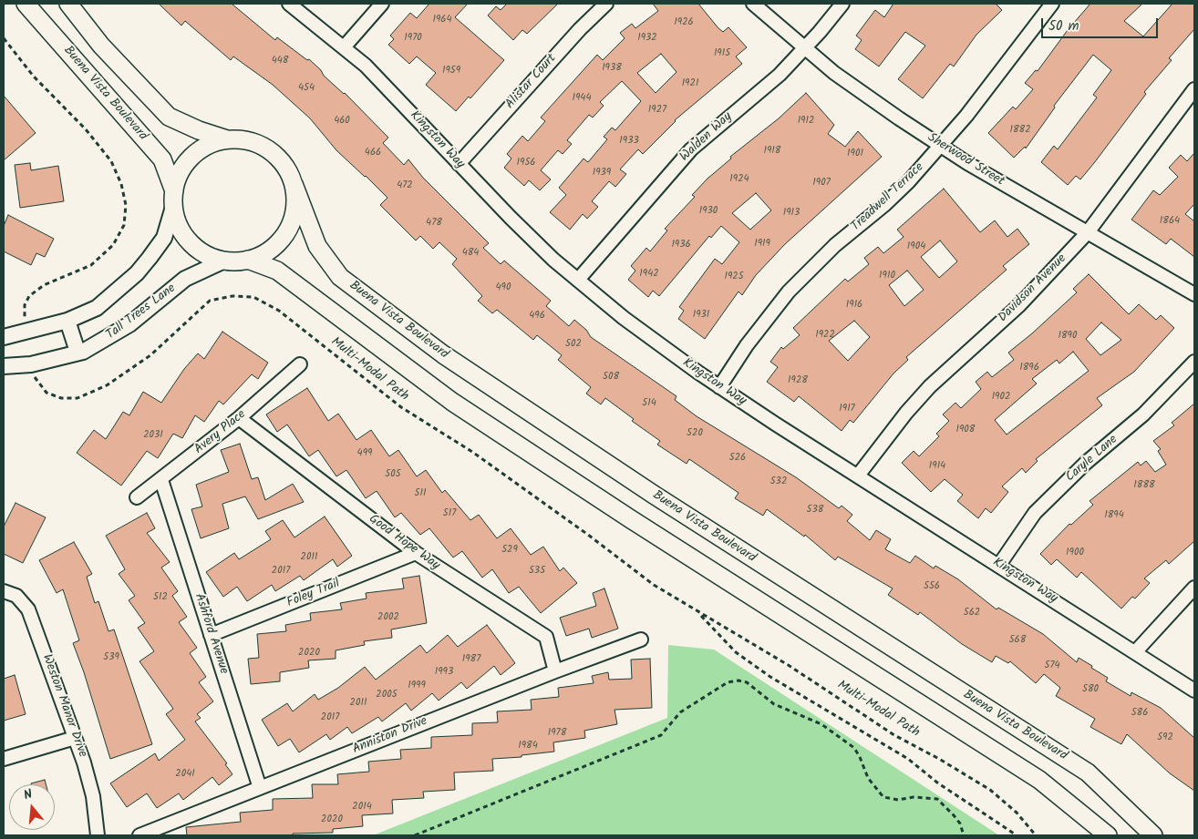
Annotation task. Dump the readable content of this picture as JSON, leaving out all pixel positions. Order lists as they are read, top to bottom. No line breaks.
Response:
{"streets":{"main road":["Buena Vista Boulevard"],"street":["Alistar Court","Walden Way","Kingston Way","Sherwood Street","Treadwell Terrace","Davidson Avenue","Tall Trees Lane","Avery Place","Caryle Lane","Good Hope Way","Foley Trail","Ashford Avenue","Weston Manor Drive","Anniston Drive"],"path":["Multi-Modal Path"]},"crossings":[["Alistar Court","Kingston Way"],["Buena Vista Boulevard","Tall Trees Lane"],["Walden Way","Kingston Way"],["Walden Way","Sherwood Street"],["Kingston Way","Treadwell Terrace"],["Kingston Way","Davidson Avenue"],["Kingston Way","Caryle Lane"],["Sherwood Street","Treadwell Terrace"],["Sherwood Street","Davidson Avenue"],["Tall Trees Lane","Multi-Modal Path"],["Avery Place","Good Hope Way"],["Avery Place","Ashford Avenue"],["Good Hope Way","Foley Trail"],["Good Hope Way","Anniston Drive"],["Foley Trail","Ashford Avenue"],["Ashford Avenue","Anniston Drive"]],"house_numbers":["1964","1926","1970","1932","1915","448","1938","1959","1921","454","1944","1927","460","1912","1882","1933","1918","466","1901","1956","1939","1924","1907","472","1930","1913","1864","478","1919","1936","1904","484","1942","1910","1925","490","1916","1931","496","1922","1890","502","1896","508","1928","1902","514","1917","1908","520","2031","499","526","1914","505","532","1888","511","538","517","1894","529","1900","2011","2017","535","556","512","562","2002","568","2020","539","1987","574","1993","1999","580","2005","2011","586","2017","1978","592","1984","2041","2014","2020"],"scale_bar":"50 m","north":"top"}
